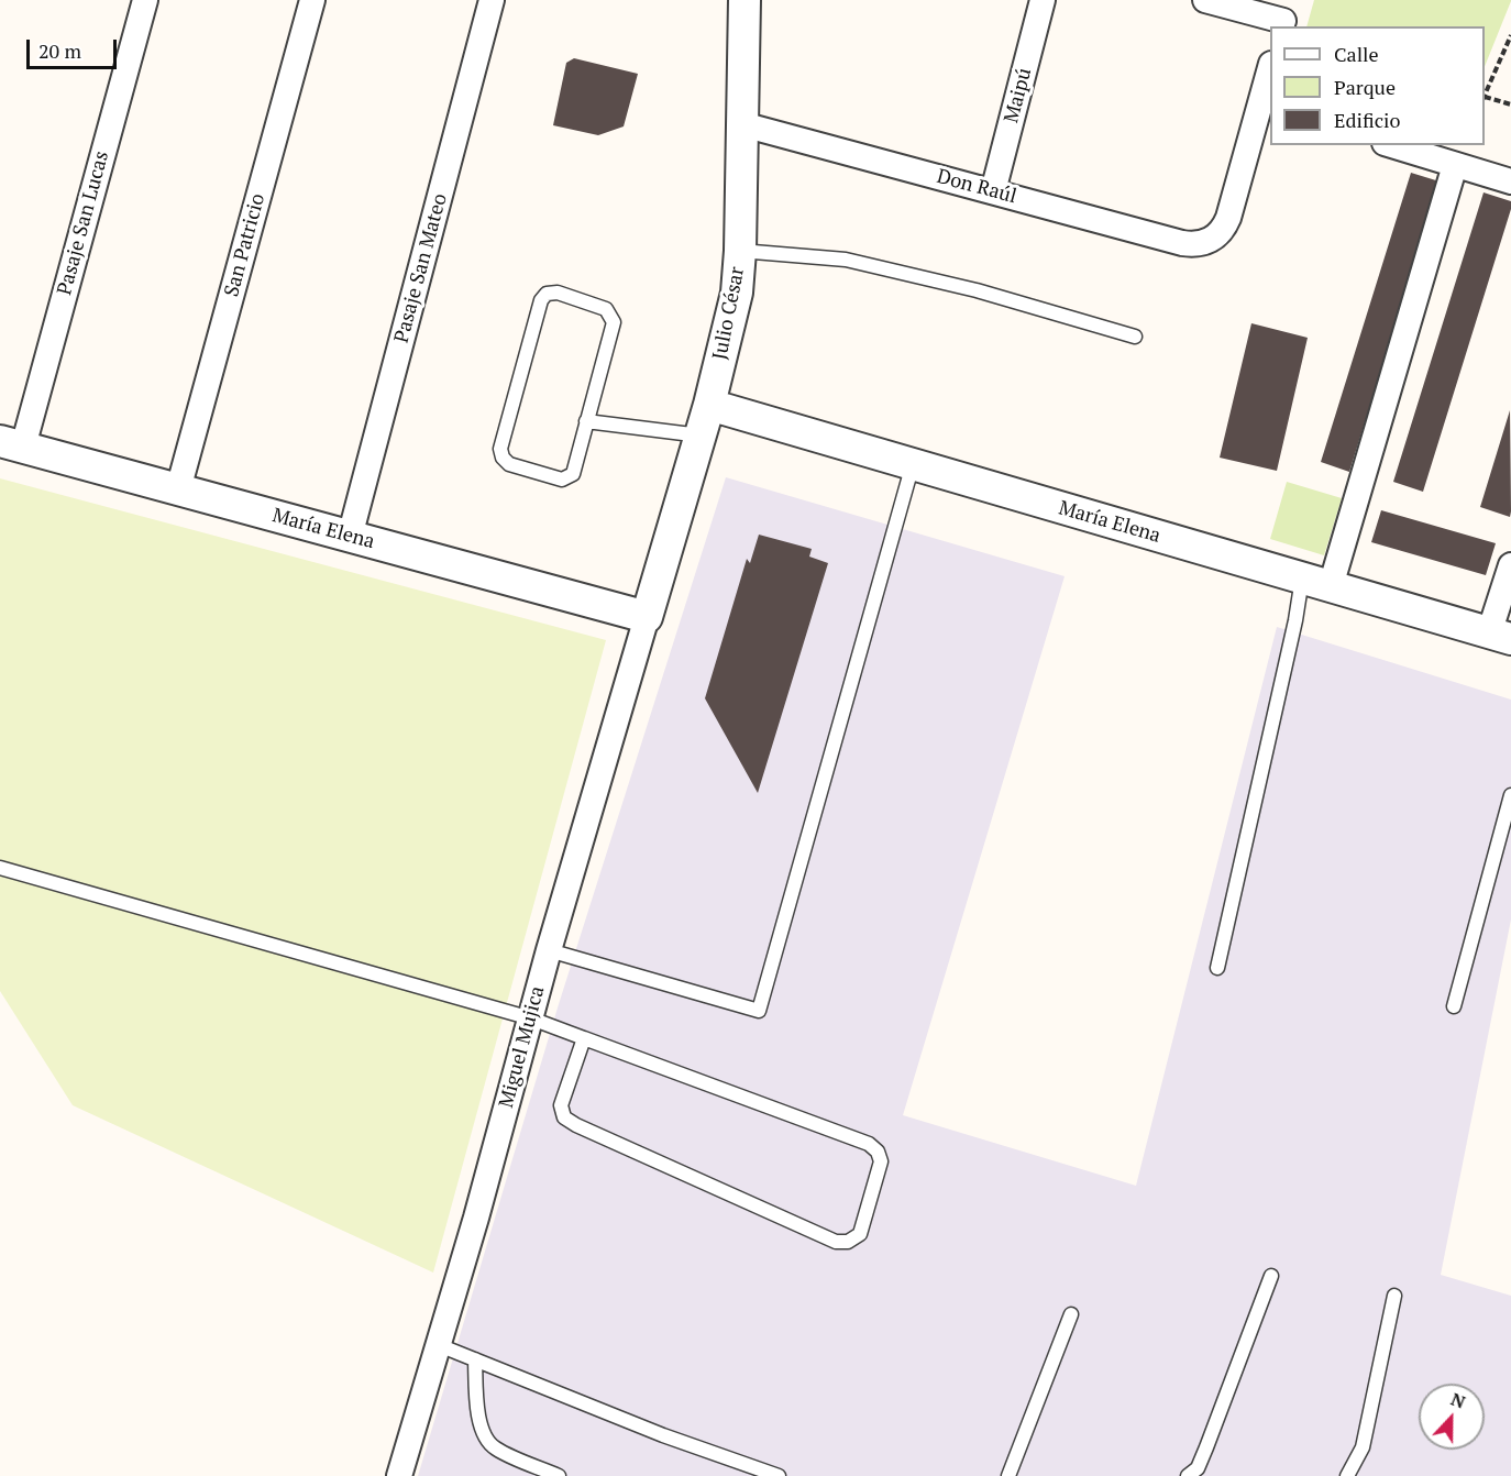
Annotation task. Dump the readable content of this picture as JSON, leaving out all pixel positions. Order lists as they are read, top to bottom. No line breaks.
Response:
{"streets":{"street":["Maipú","Don Raúl","Pasaje San Lucas","San Patricio","Pasaje San Mateo","Julio César","María Elena","Miguel Mujica"]},"crossings":[["Maipú","Don Raúl"],["Don Raúl","Julio César"],["Pasaje San Lucas","María Elena"],["San Patricio","María Elena"],["Pasaje San Mateo","María Elena"],["Julio César","María Elena"],["Julio César","Miguel Mujica"],["María Elena","Miguel Mujica"]],"legend":["Calle","Parque","Edificio"],"scale_bar":"20 m","north":"top"}
